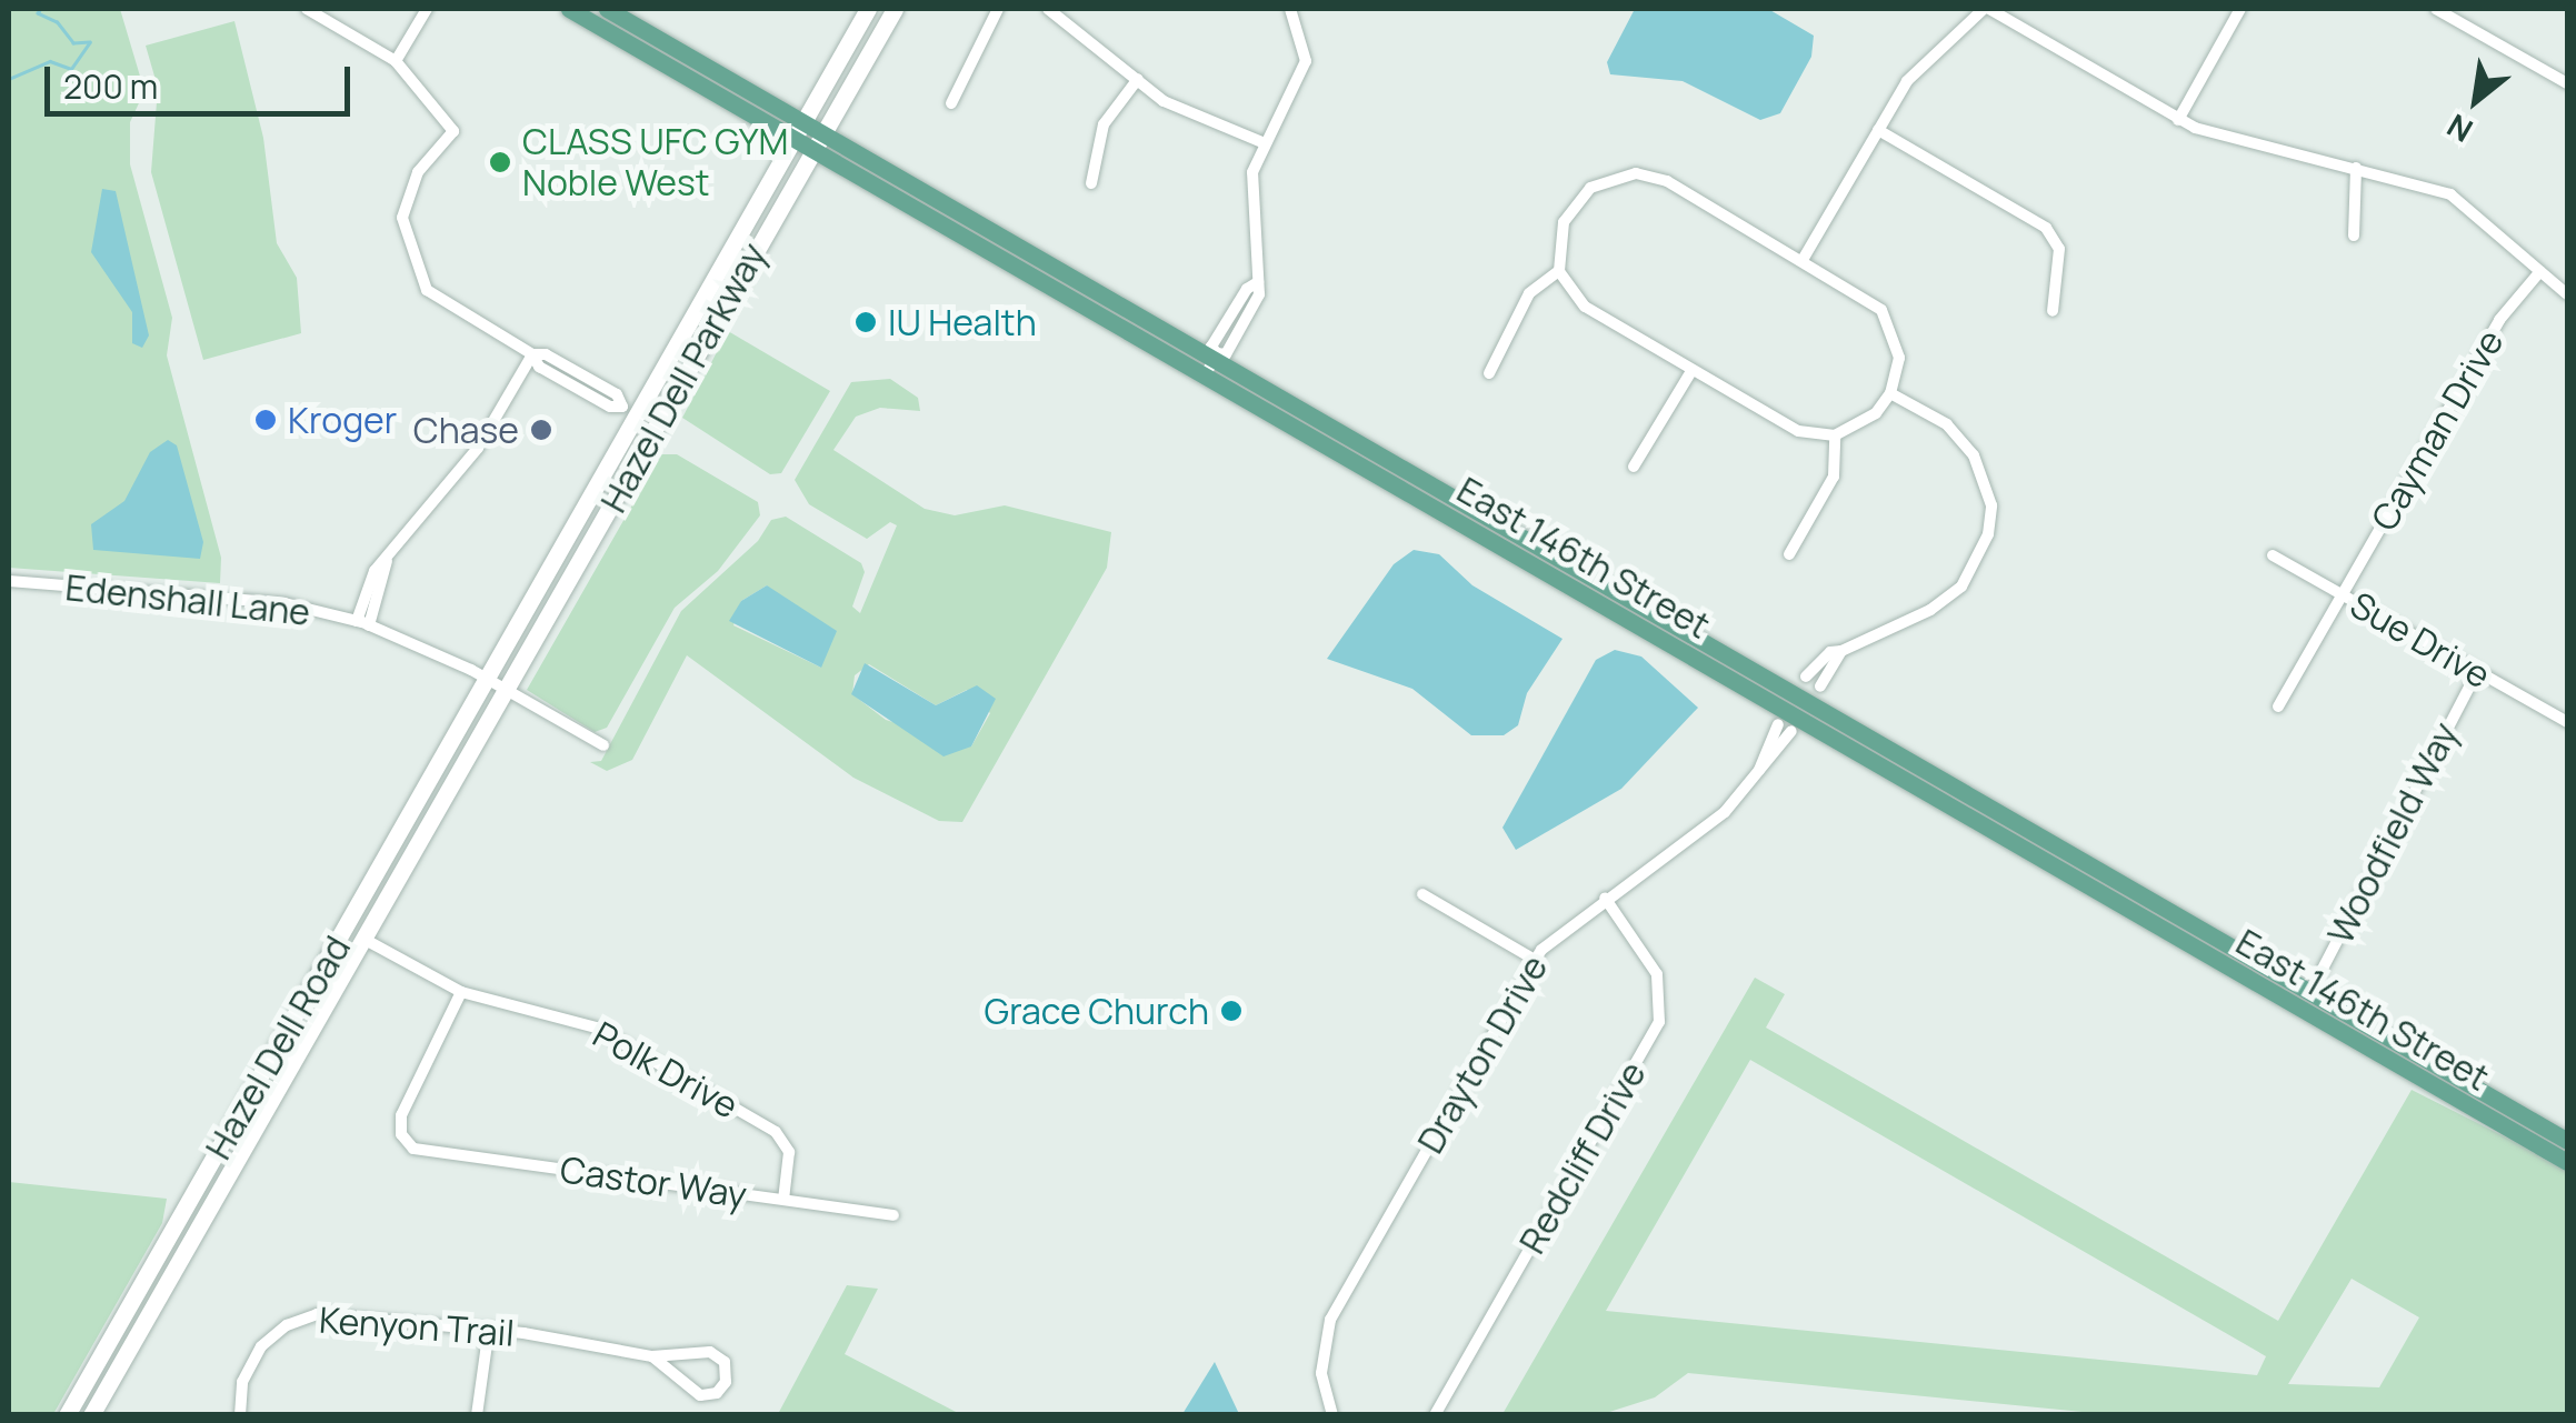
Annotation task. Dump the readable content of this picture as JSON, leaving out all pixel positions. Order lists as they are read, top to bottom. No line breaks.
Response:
{"streets":{"main road":["Hazel Dell Parkway","East 146th Street","Hazel Dell Road"],"street":["Cayman Drive","Edenshall Lane","Sue Drive","Woodfield Way","Drayton Drive","Polk Drive","Redcliff Drive","Castor Way","Kenyon Trail"]},"crossings":[["Hazel Dell Parkway","East 146th Street"],["Hazel Dell Parkway","Edenshall Lane"],["Hazel Dell Parkway","Hazel Dell Road"],["Cayman Drive","Sue Drive"],["East 146th Street","Woodfield Way"],["Edenshall Lane","Hazel Dell Road"],["Sue Drive","Woodfield Way"],["Hazel Dell Road","Polk Drive"],["Drayton Drive","Redcliff Drive"],["Polk Drive","Castor Way"]],"places":["CLASS UFC GYM Noble West","IU Health","Kroger","Chase","Grace Church"],"scale_bar":"200 m","north":"bottom left"}
